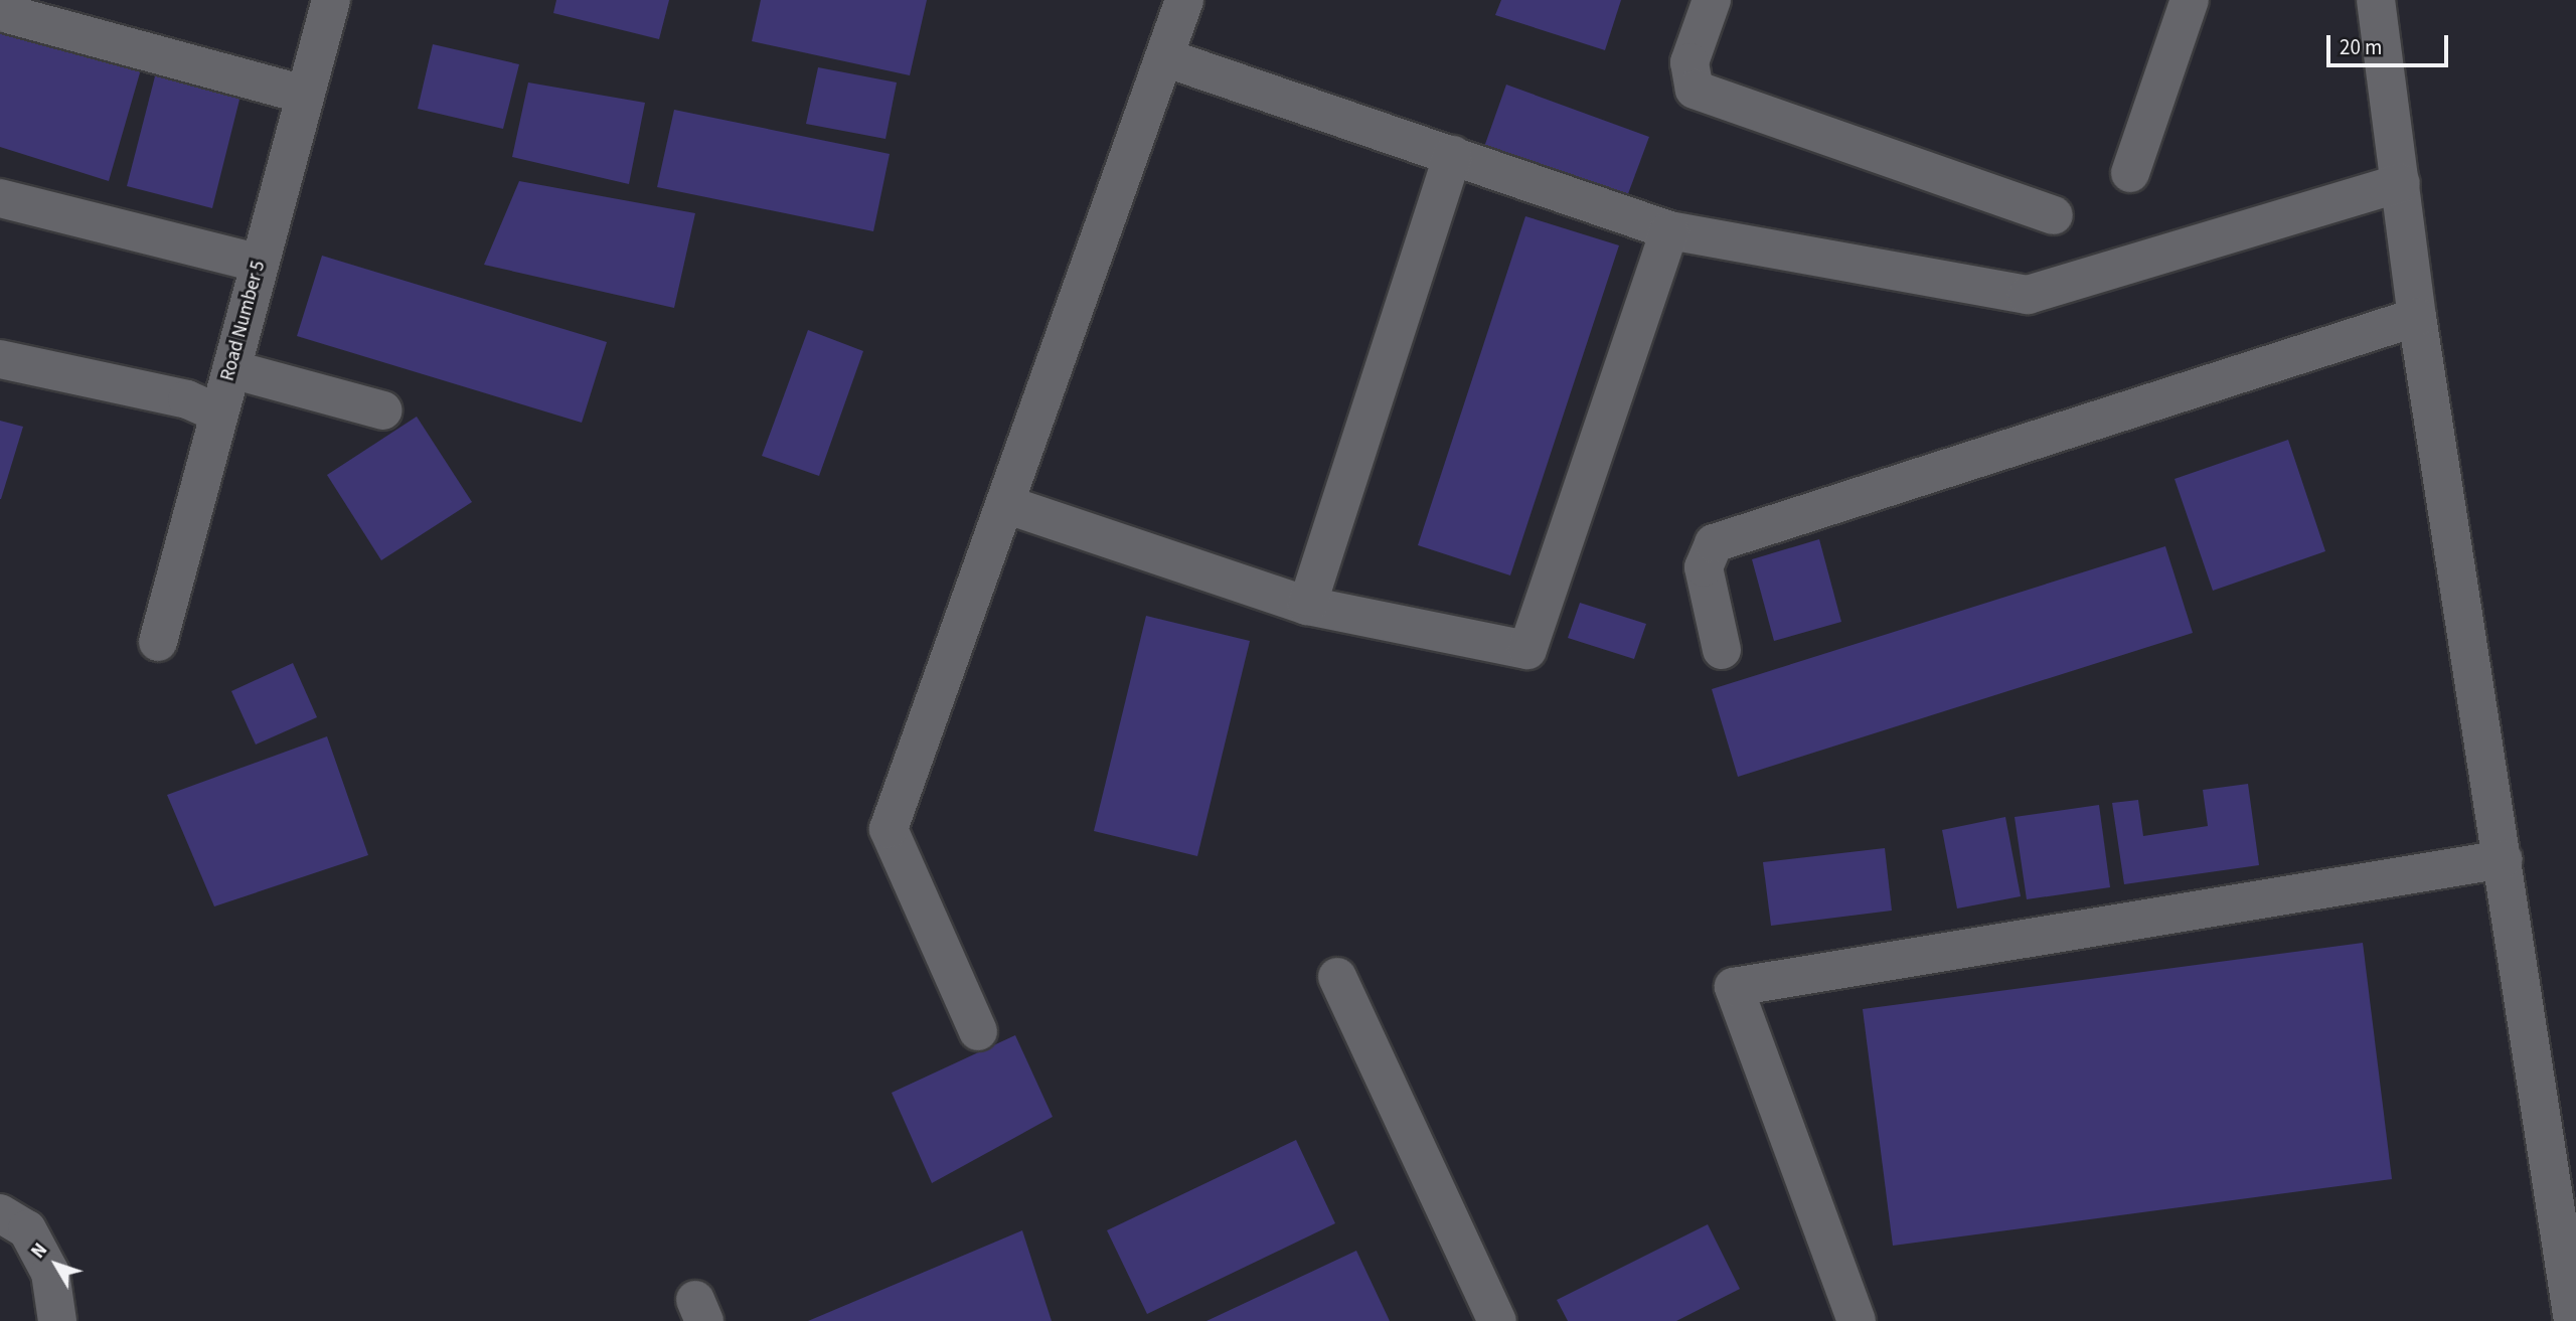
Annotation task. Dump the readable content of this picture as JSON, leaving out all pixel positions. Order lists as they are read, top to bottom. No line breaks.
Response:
{"streets":{"street":["Road Number 5"]},"scale_bar":"20 m","north":"top left"}
